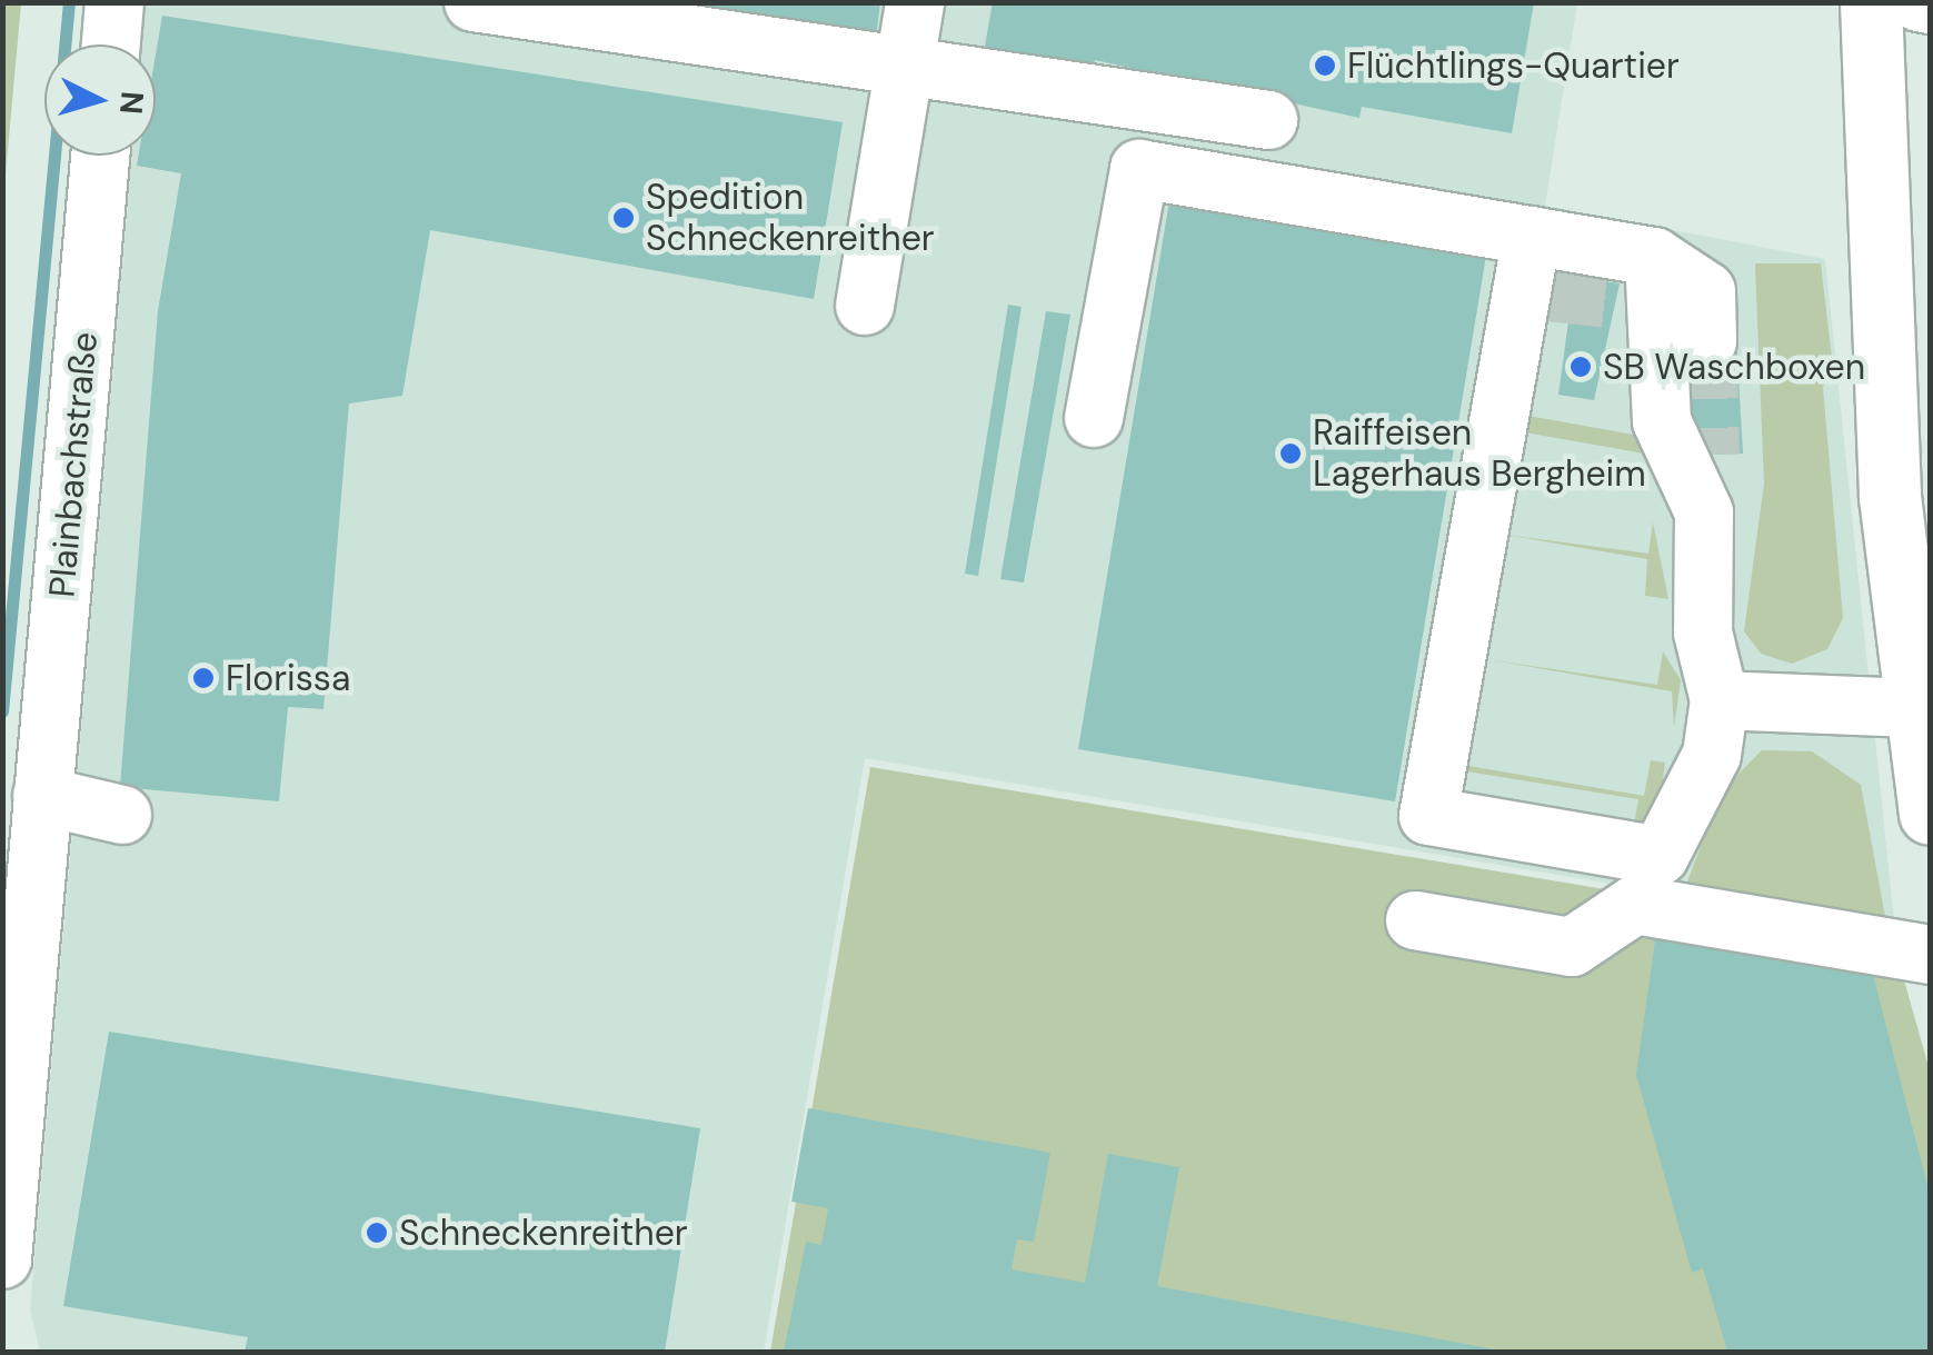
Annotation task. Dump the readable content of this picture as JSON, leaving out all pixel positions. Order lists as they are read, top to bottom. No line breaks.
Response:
{"streets":{"street":["Plainbachstraße"]},"places":["Flüchtlings-Quartier","Spedition Schneckenreither","SB Waschboxen","Raiffeisen Lagerhaus Bergheim","Florissa","Schneckenreither"],"north":"right"}
